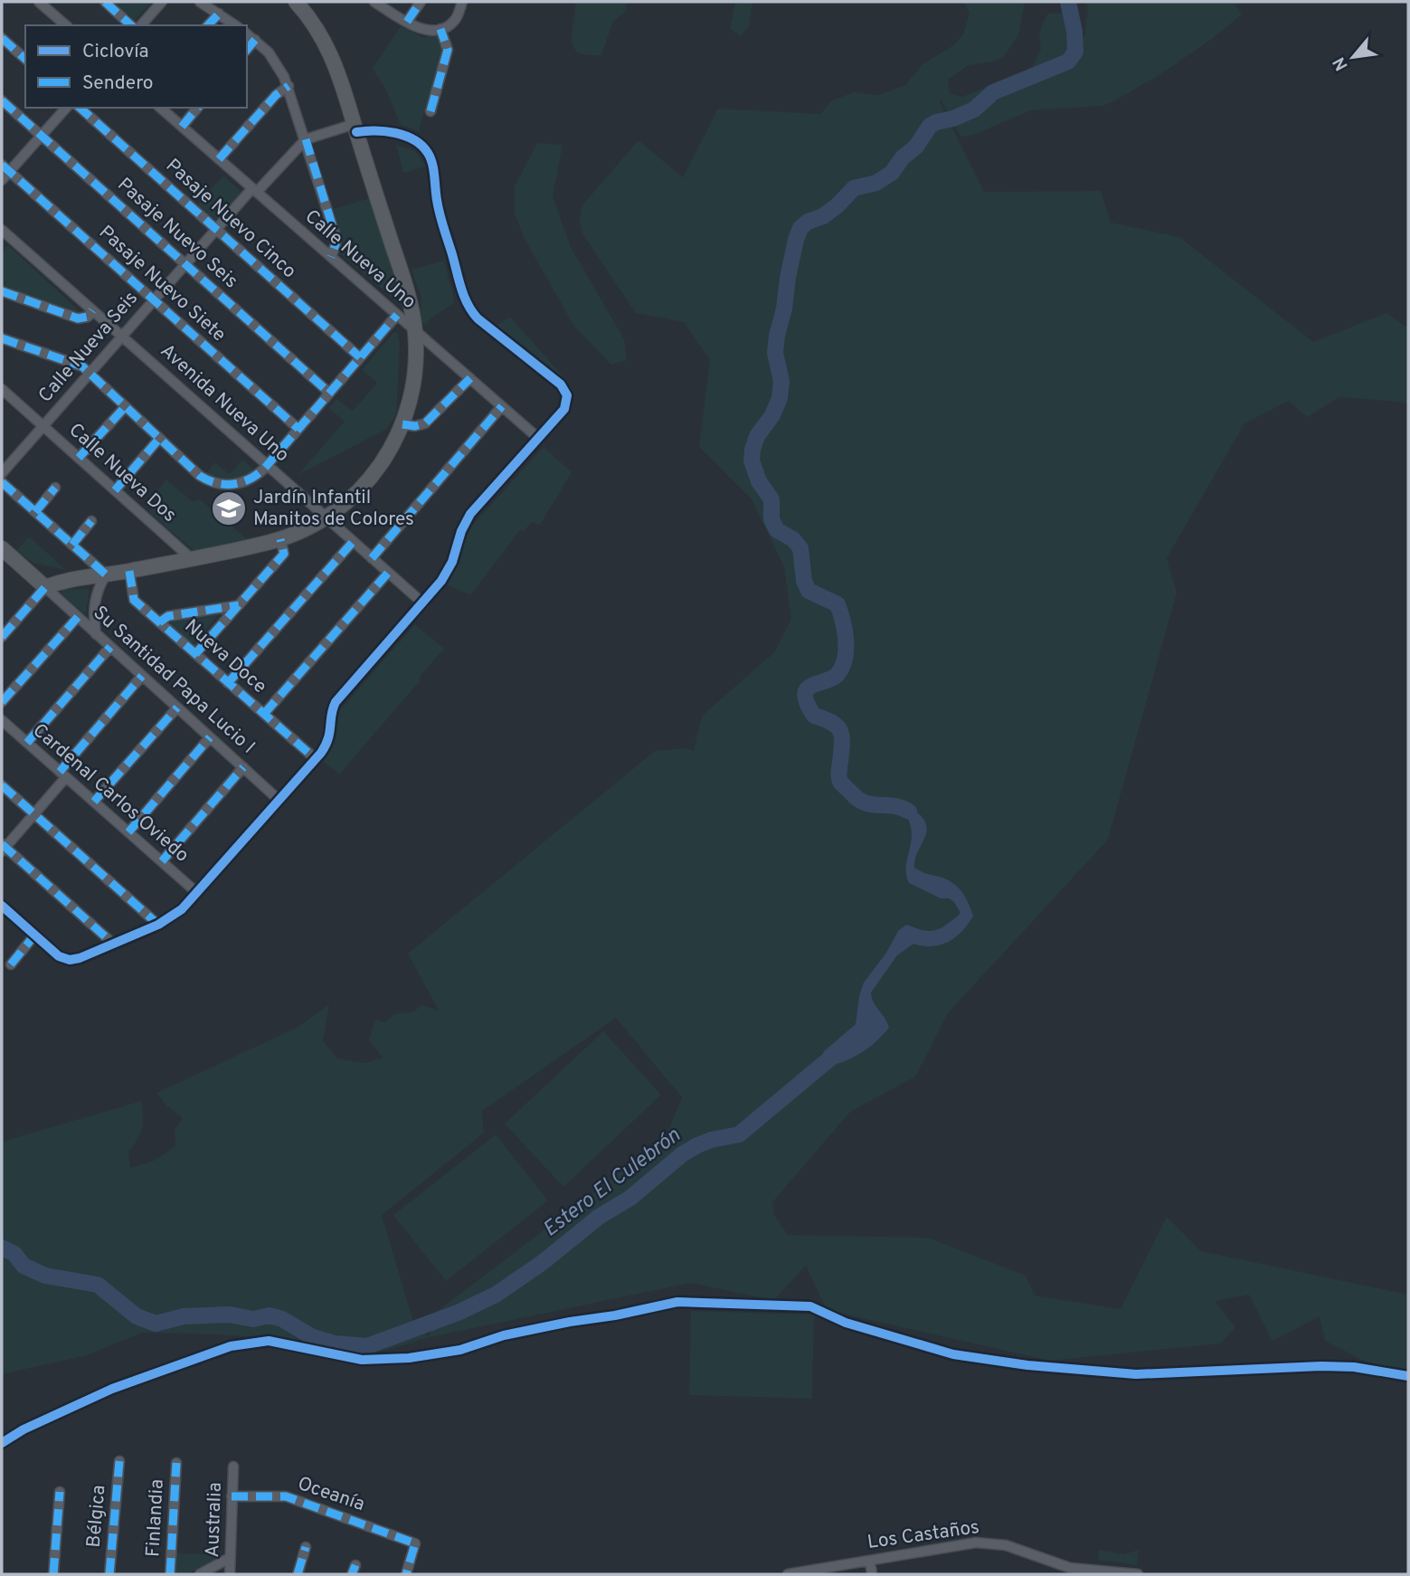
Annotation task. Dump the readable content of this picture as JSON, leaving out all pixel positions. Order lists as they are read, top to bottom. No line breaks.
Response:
{"streets":{"street":["Pasaje Nuevo Cinco","Pasaje Nuevo Seis","Calle Nueva Uno","Pasaje Nuevo Siete","Calle Nueva Seis","Avenida Nueva Uno","Calle Nueva Dos","Nueva Doce","Su Santidad Papa Lucio I","Cardenal Carlos Oviedo","Oceanía","Bélgica","Finlandia","Australia","Los Castaños"]},"crossings":[["Pasaje Nuevo Cinco","Calle Nueva Seis"],["Pasaje Nuevo Seis","Calle Nueva Seis"],["Calle Nueva Uno","Calle Nueva Seis"],["Pasaje Nuevo Siete","Calle Nueva Seis"],["Calle Nueva Seis","Avenida Nueva Uno"],["Calle Nueva Seis","Calle Nueva Dos"],["Oceanía","Australia"]],"water":["Estero El Culebrón"],"places":{"school or university":["Jardín Infantil Manitos de Colores"]},"legend":["Ciclovía","Sendero"],"north":"bottom left"}
